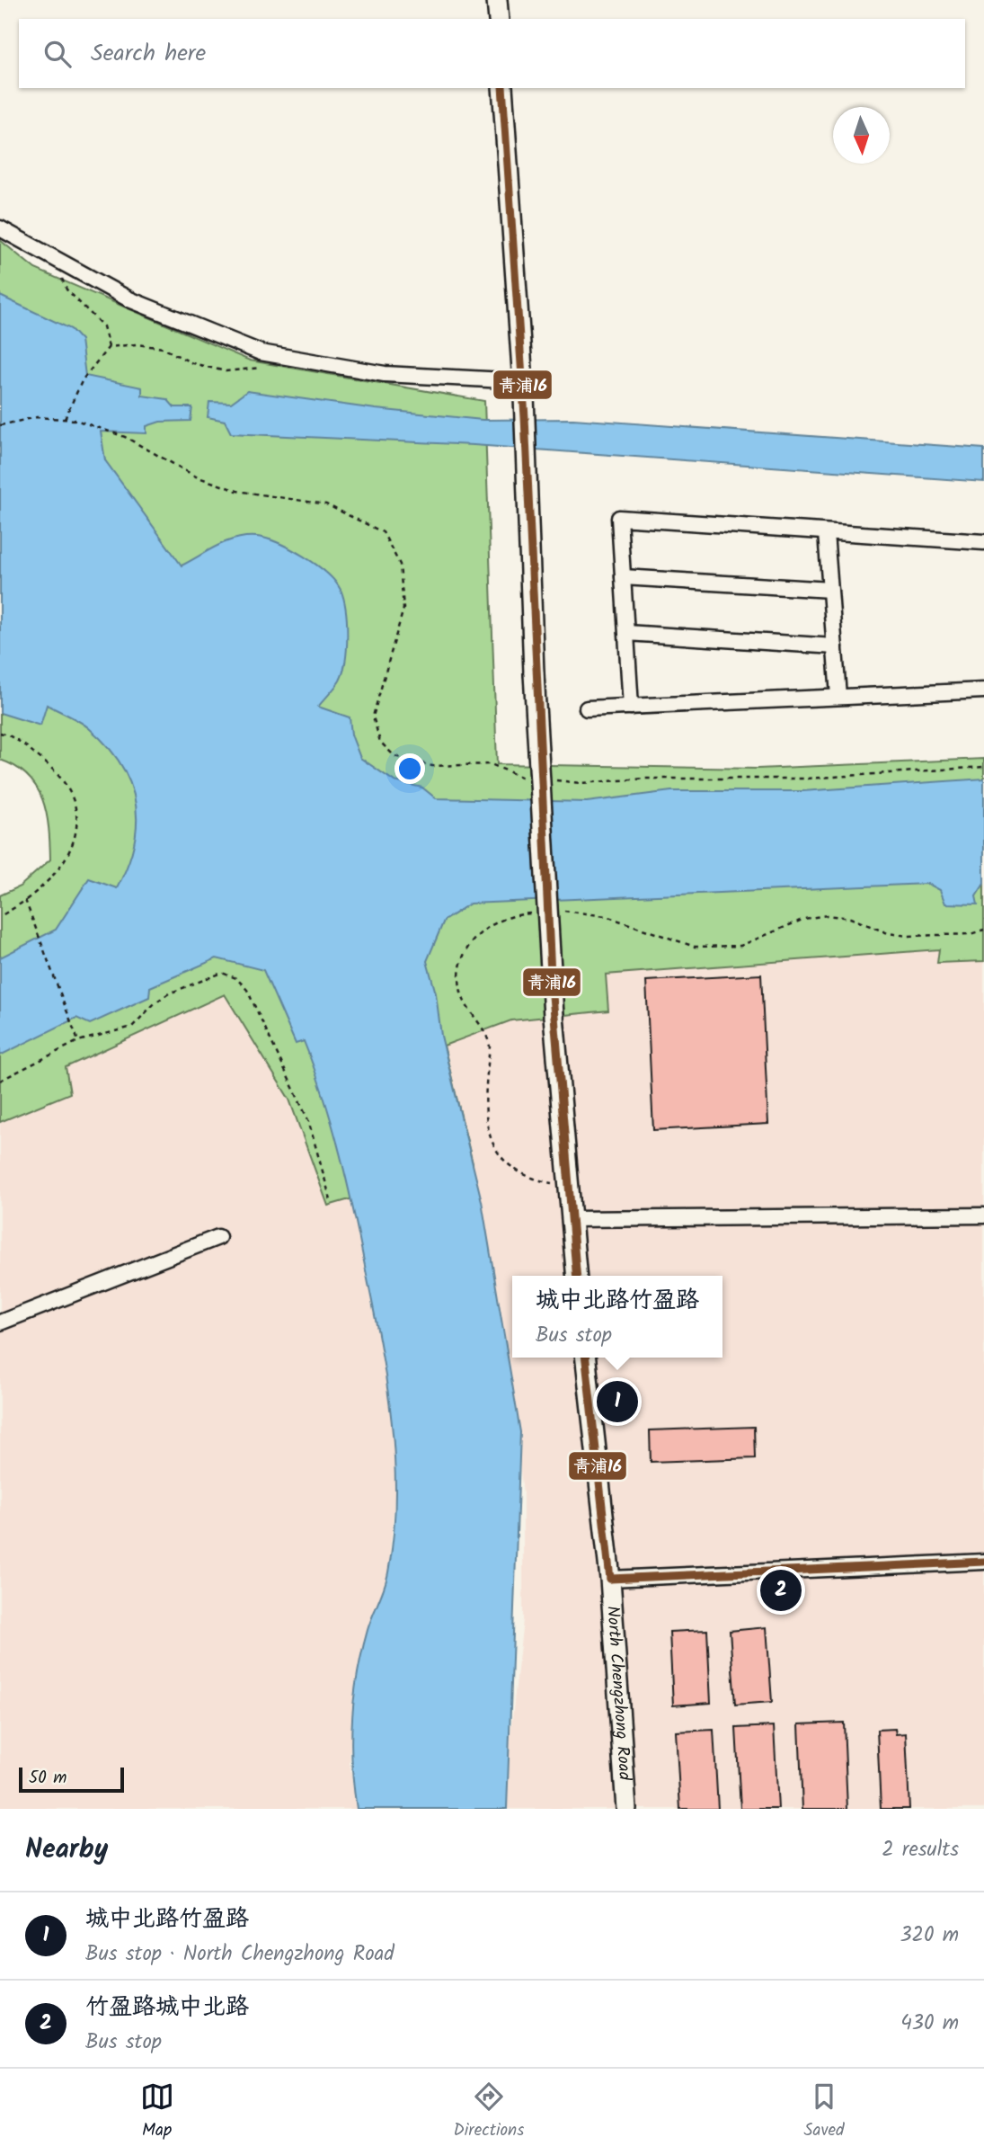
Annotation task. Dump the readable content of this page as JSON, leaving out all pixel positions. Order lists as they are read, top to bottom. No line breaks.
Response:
{"streets":{"street":["North Chengzhong Road"]},"lines":["transit line 青浦16"],"scale_bar":"50 m","north":"bottom","page":{"search":"Search here","popup":["城中北路竹盈路","Bus stop"],"pins":["1","2"],"scale":"50 m","heading":["Nearby","2 results"],"list":[{"mark":"1","name":"城中北路竹盈路","note":"Bus stop · North Chengzhong Road","value":"320 m"},{"mark":"2","name":"竹盈路城中北路","note":"Bus stop","value":"430 m"}],"nav":["Map","Directions","Saved"]}}
